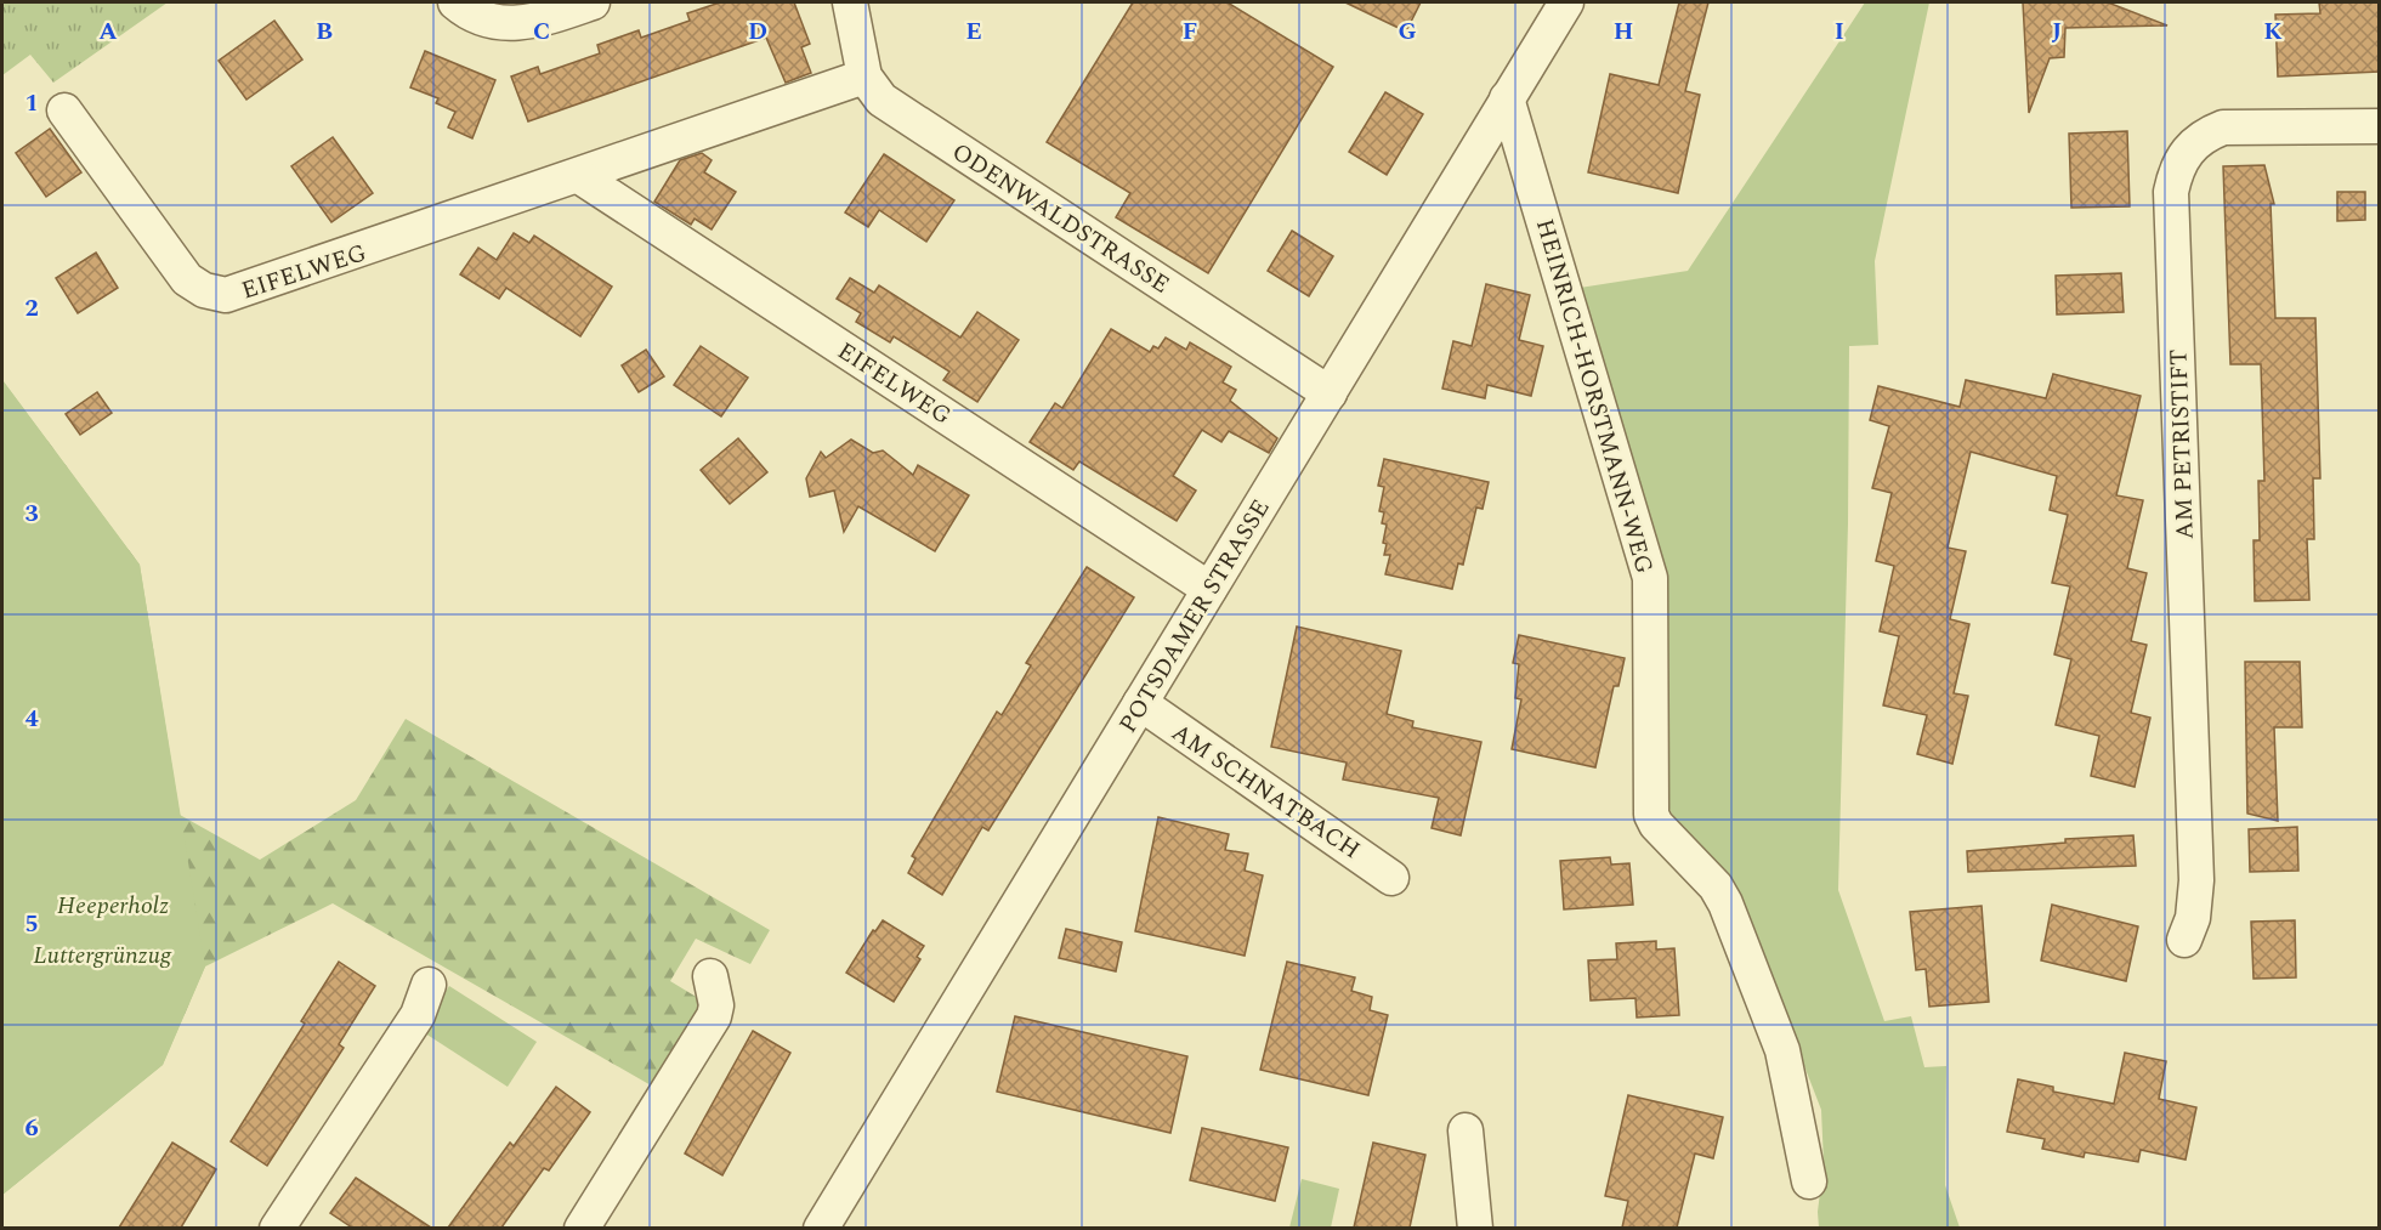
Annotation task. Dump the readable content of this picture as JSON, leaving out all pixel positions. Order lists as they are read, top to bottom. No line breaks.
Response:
{"streets":{"street":["ODENWALDSTRASSE","EIFELWEG","HEINRICH-HORSTMANN-WEG","AM PETRISTIFT","POTSDAMER STRASSE","AM SCHNATBACH"]},"crossings":[["ODENWALDSTRASSE","EIFELWEG"],["ODENWALDSTRASSE","POTSDAMER STRASSE"],["EIFELWEG","POTSDAMER STRASSE"],["HEINRICH-HORSTMANN-WEG","POTSDAMER STRASSE"],["POTSDAMER STRASSE","AM SCHNATBACH"]],"parks":["Heeperholz","Luttergrünzug"],"grid":{"columns":["A","B","C","D","E","F","G","H","I","J","K"],"rows":["1","2","3","4","5","6"]}}
